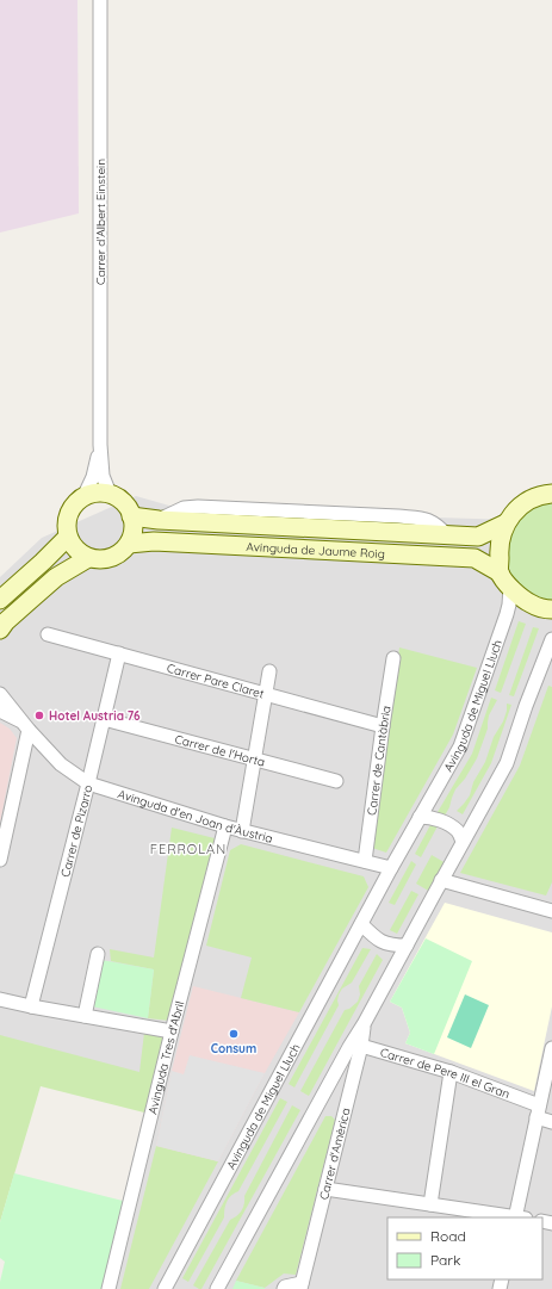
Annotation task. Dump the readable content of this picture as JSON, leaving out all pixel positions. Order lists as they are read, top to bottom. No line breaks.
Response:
{"streets":{"main road":["Avinguda de Jaume Roig"],"street":["Carrer d'Albert Einstein","Carrer Pare Claret","Avinguda de Miguel Lluch","Carrer de l'Horta","Carrer de Cantàbria","Avinguda d'en Joan d'Àustria","Carrer de Pizarro","Avinguda Tres d'Abril","Carrer de Pere III el Gran","Carrer d'Amèrica"]},"crossings":[["Carrer d'Albert Einstein","Avinguda de Jaume Roig"],["Carrer Pare Claret","Carrer de Cantàbria"],["Carrer Pare Claret","Carrer de Pizarro"],["Avinguda de Miguel Lluch","Avinguda d'en Joan d'Àustria"],["Carrer de l'Horta","Carrer de Pizarro"],["Carrer de Cantàbria","Avinguda d'en Joan d'Àustria"],["Avinguda d'en Joan d'Àustria","Carrer de Pizarro"],["Avinguda d'en Joan d'Àustria","Avinguda Tres d'Abril"],["Carrer de Pere III el Gran","Carrer d'Amèrica"]],"districts":["FERROLAN"],"places":["Hotel Austria 76","Consum"],"legend":["Road","Park"]}
